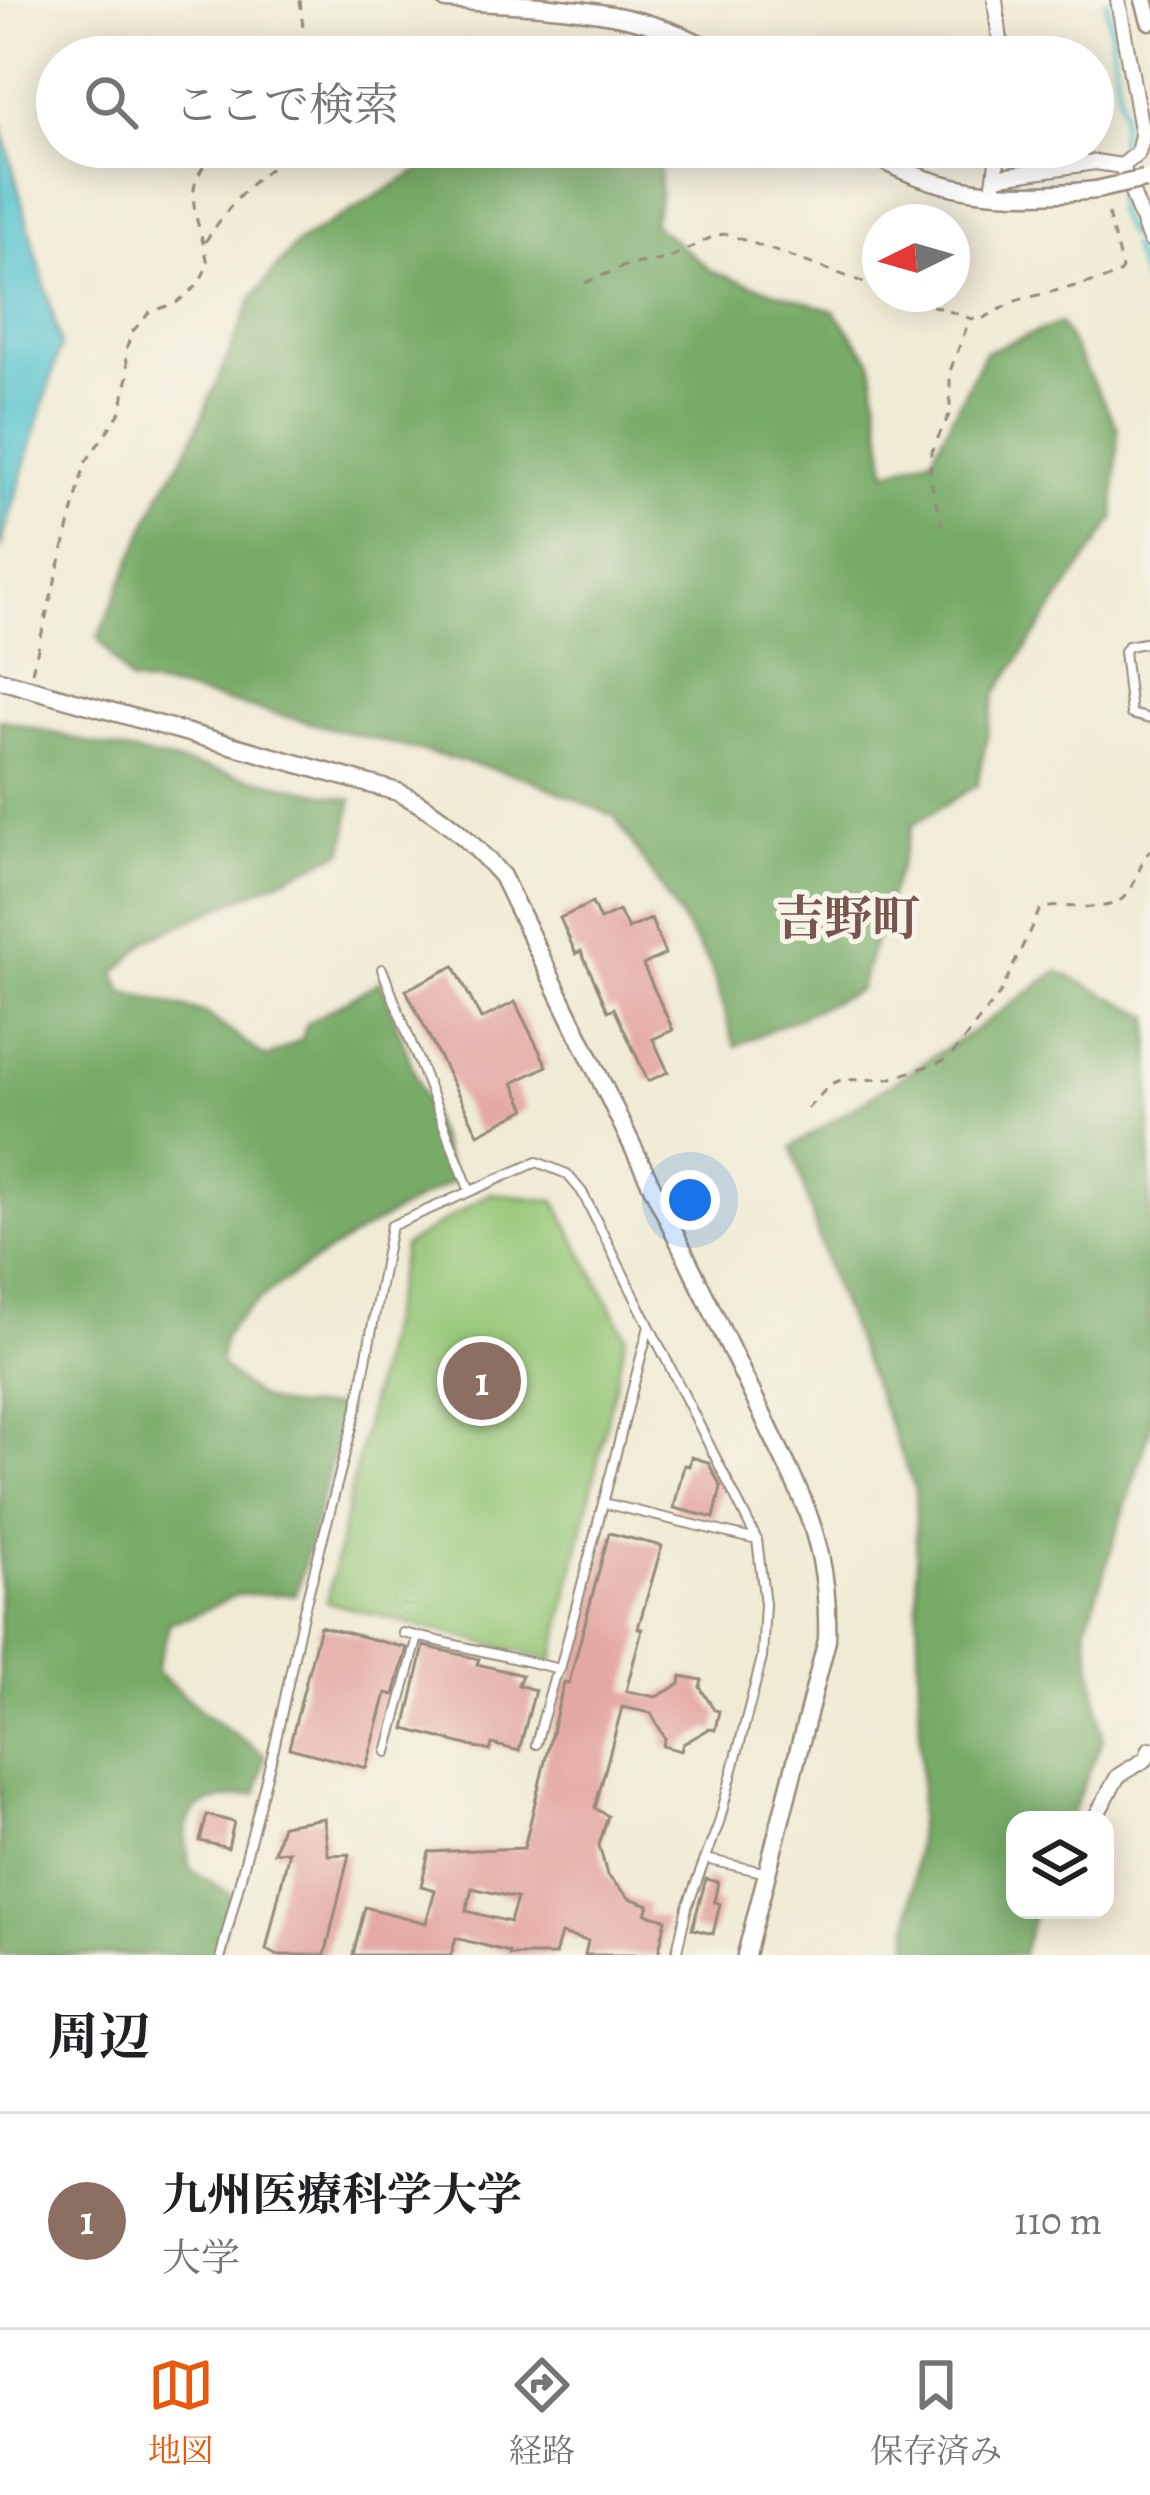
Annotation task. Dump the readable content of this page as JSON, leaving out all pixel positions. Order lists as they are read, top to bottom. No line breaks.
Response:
{"districts":["吉野町"],"north":"left","page":{"search":"ここで検索","pins":"1","heading":"周辺","list":[{"mark":"1","name":"九州医療科学大学","note":"大学","value":"110 m"}],"nav":["地図","経路","保存済み"]}}
